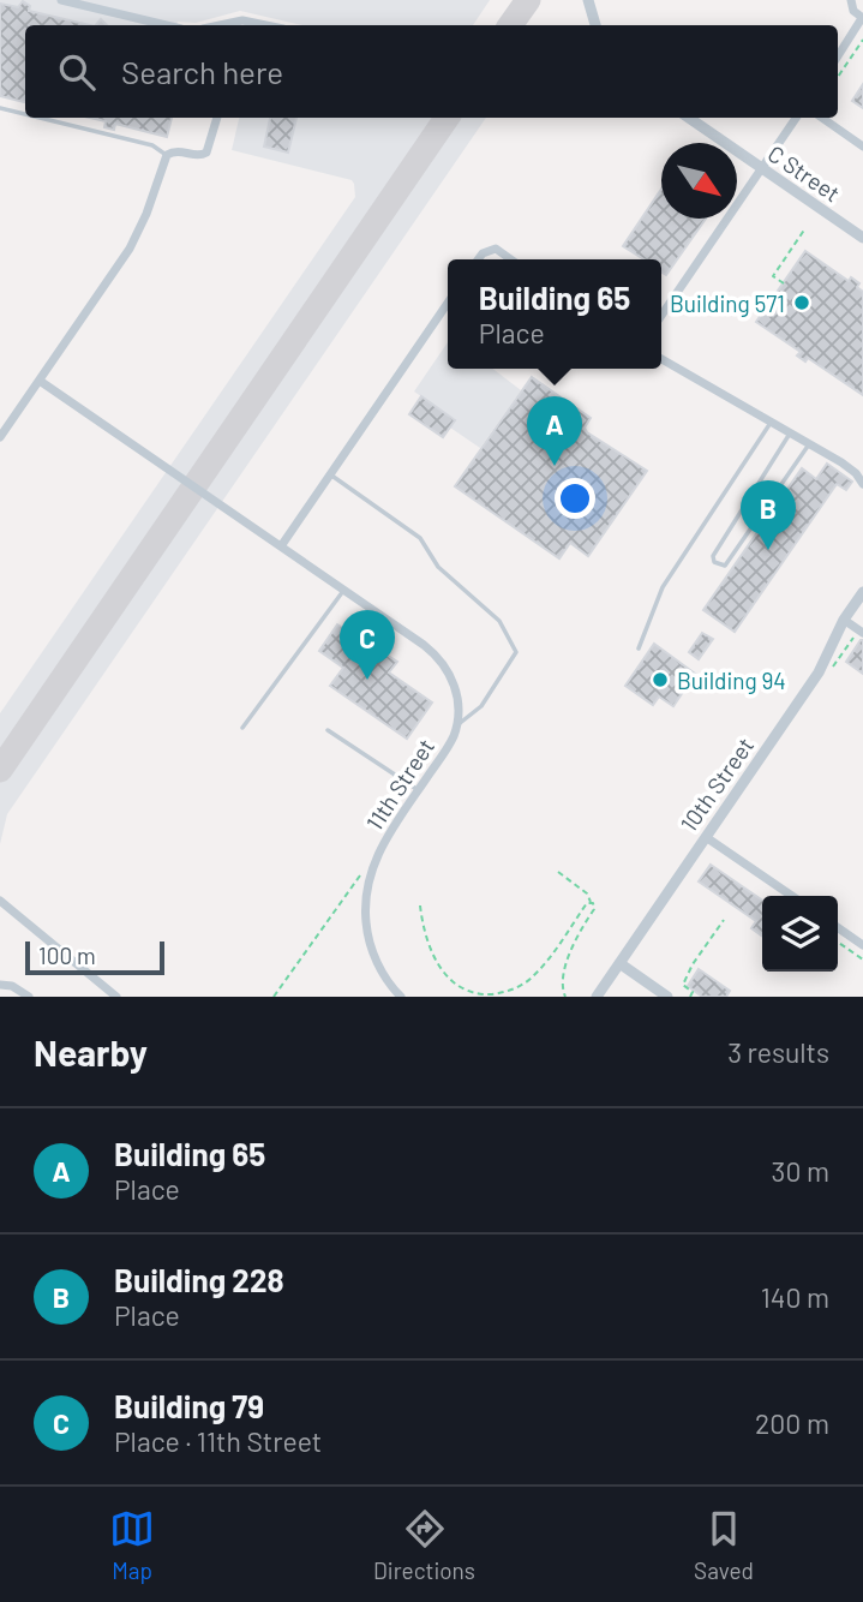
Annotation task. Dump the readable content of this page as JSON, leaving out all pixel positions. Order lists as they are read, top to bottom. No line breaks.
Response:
{"streets":{"street":["C Street","11th Street","10th Street"]},"places":["Building 571","Building 94"],"scale_bar":"100 m","north":"bottom right","page":{"search":"Search here","popup":["Building 65","Place"],"pins":["A","B","C"],"scale":"100 m","heading":["Nearby","3 results"],"list":[{"mark":"A","name":"Building 65","note":"Place","value":"30 m"},{"mark":"B","name":"Building 228","note":"Place","value":"140 m"},{"mark":"C","name":"Building 79","note":"Place · 11th Street","value":"200 m"}],"nav":["Map","Directions","Saved"]}}
